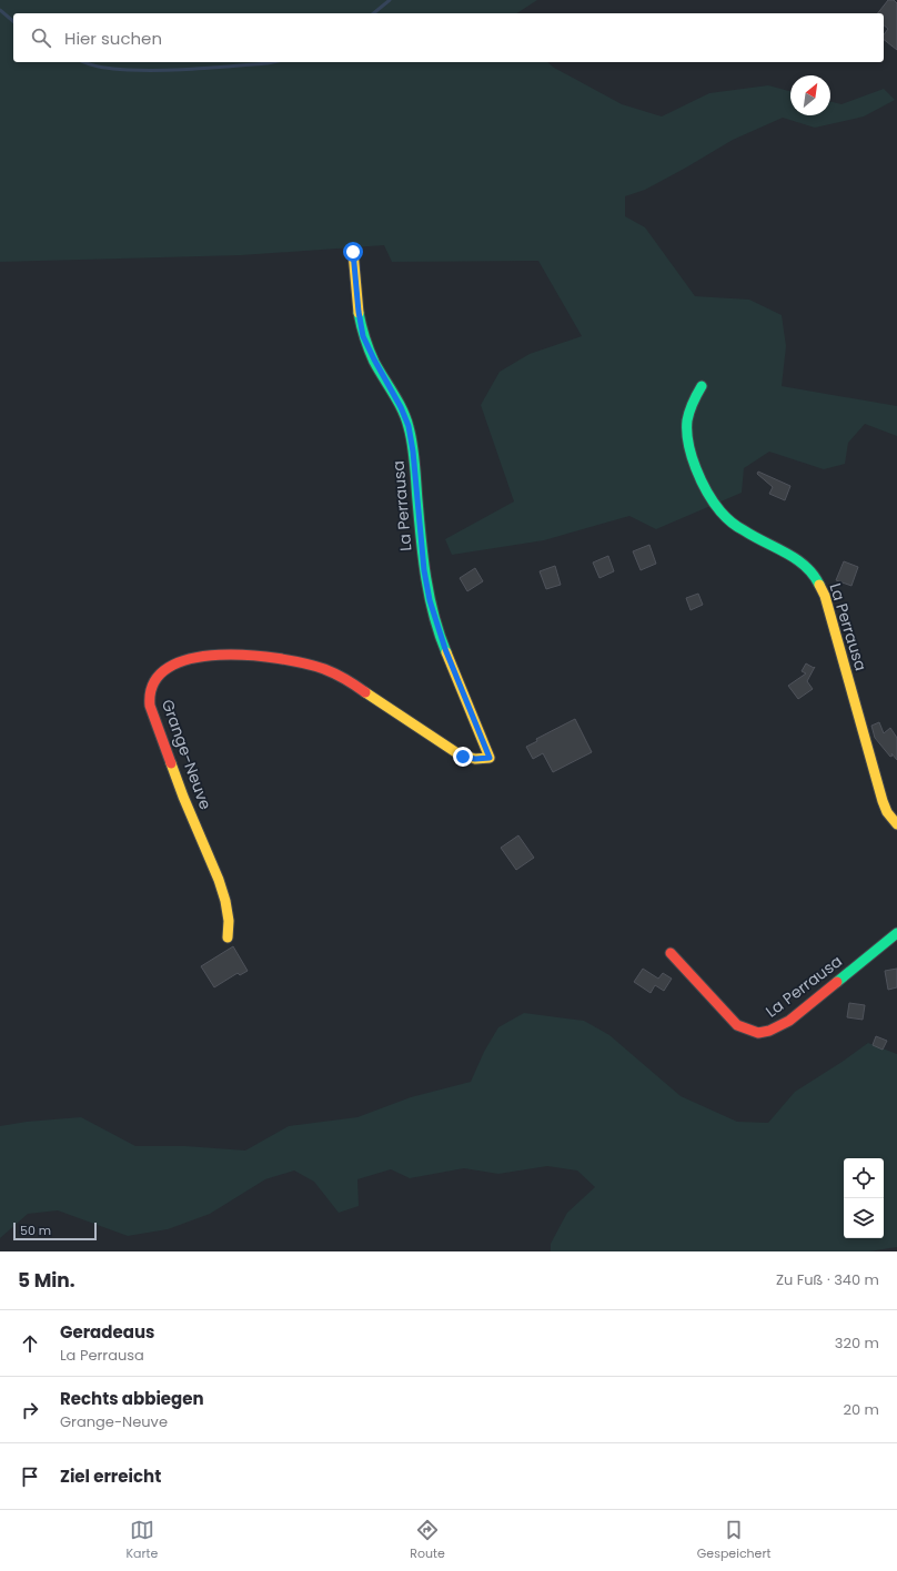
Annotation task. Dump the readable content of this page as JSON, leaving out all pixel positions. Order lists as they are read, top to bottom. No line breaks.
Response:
{"streets":{"street":["La Perrausa","Grange-Neuve"]},"crossings":[["La Perrausa","Grange-Neuve"]],"scale_bar":"50 m","north":"top right","page":{"search":"Hier suchen","scale":"50 m","heading":["5 Min.","Zu Fuß · 340 m"],"list":[["Geradeaus","La Perrausa","320 m"],["Rechts abbiegen","Grange-Neuve","20 m"],"Ziel erreicht"],"nav":["Karte","Route","Gespeichert"]}}
